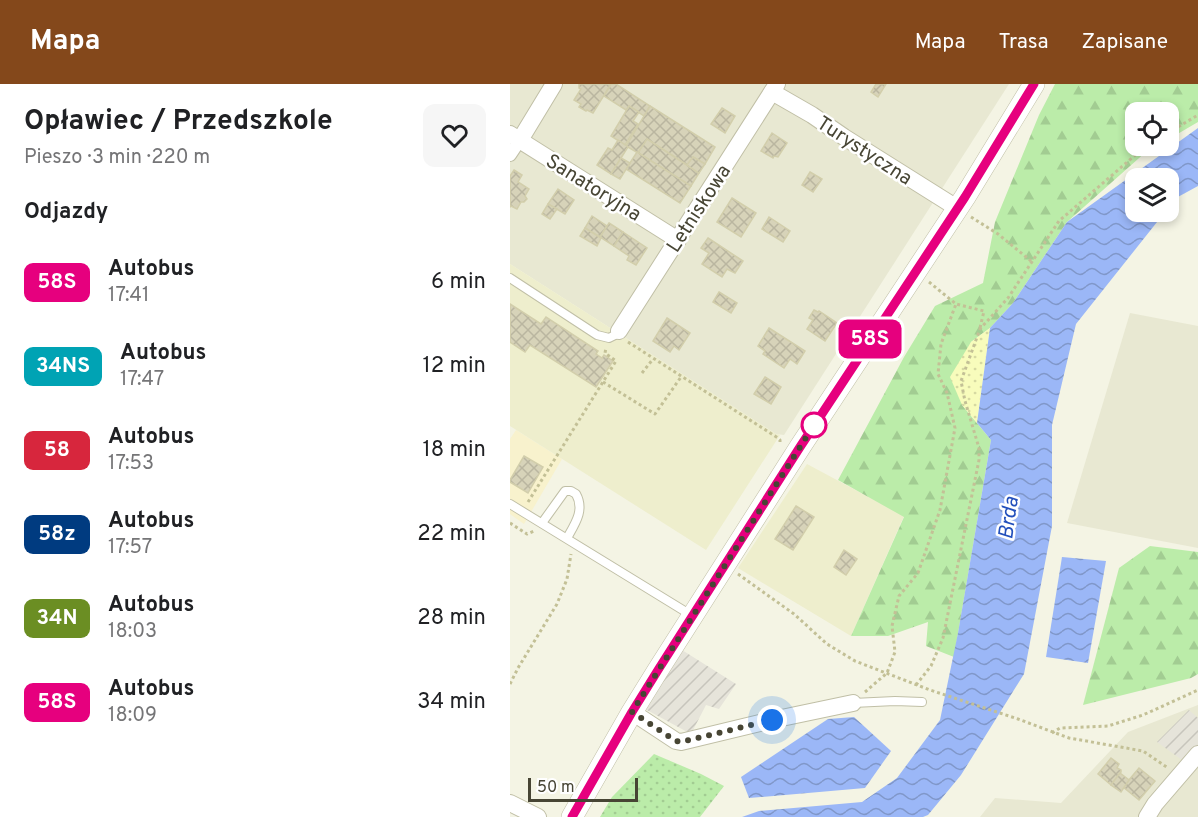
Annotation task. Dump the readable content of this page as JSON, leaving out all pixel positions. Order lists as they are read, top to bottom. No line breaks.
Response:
{"streets":{"street":["Turystyczna","Sanatoryjna","Letniskowa"]},"crossings":[["Turystyczna","Letniskowa"],["Sanatoryjna","Letniskowa"]],"water":["Brda"],"lines":["bus line 58S"],"scale_bar":"50 m","page":{"header":"Mapa","nav":["Mapa","Trasa","Zapisane"],"heading":[["Opławiec / Przedszkole","Pieszo · 3 min · 220 m"],"Odjazdy"],"on_map":"58S","list":[{"mark":"58S","name":"Autobus","note":"17:41","value":"6 min"},{"mark":"34NS","name":"Autobus","note":"17:47","value":"12 min"},{"mark":"58","name":"Autobus","note":"17:53","value":"18 min"},{"mark":"58z","name":"Autobus","note":"17:57","value":"22 min"},{"mark":"34N","name":"Autobus","note":"18:03","value":"28 min"},{"mark":"58S","name":"Autobus","note":"18:09","value":"34 min"}],"scale":"50 m"}}
